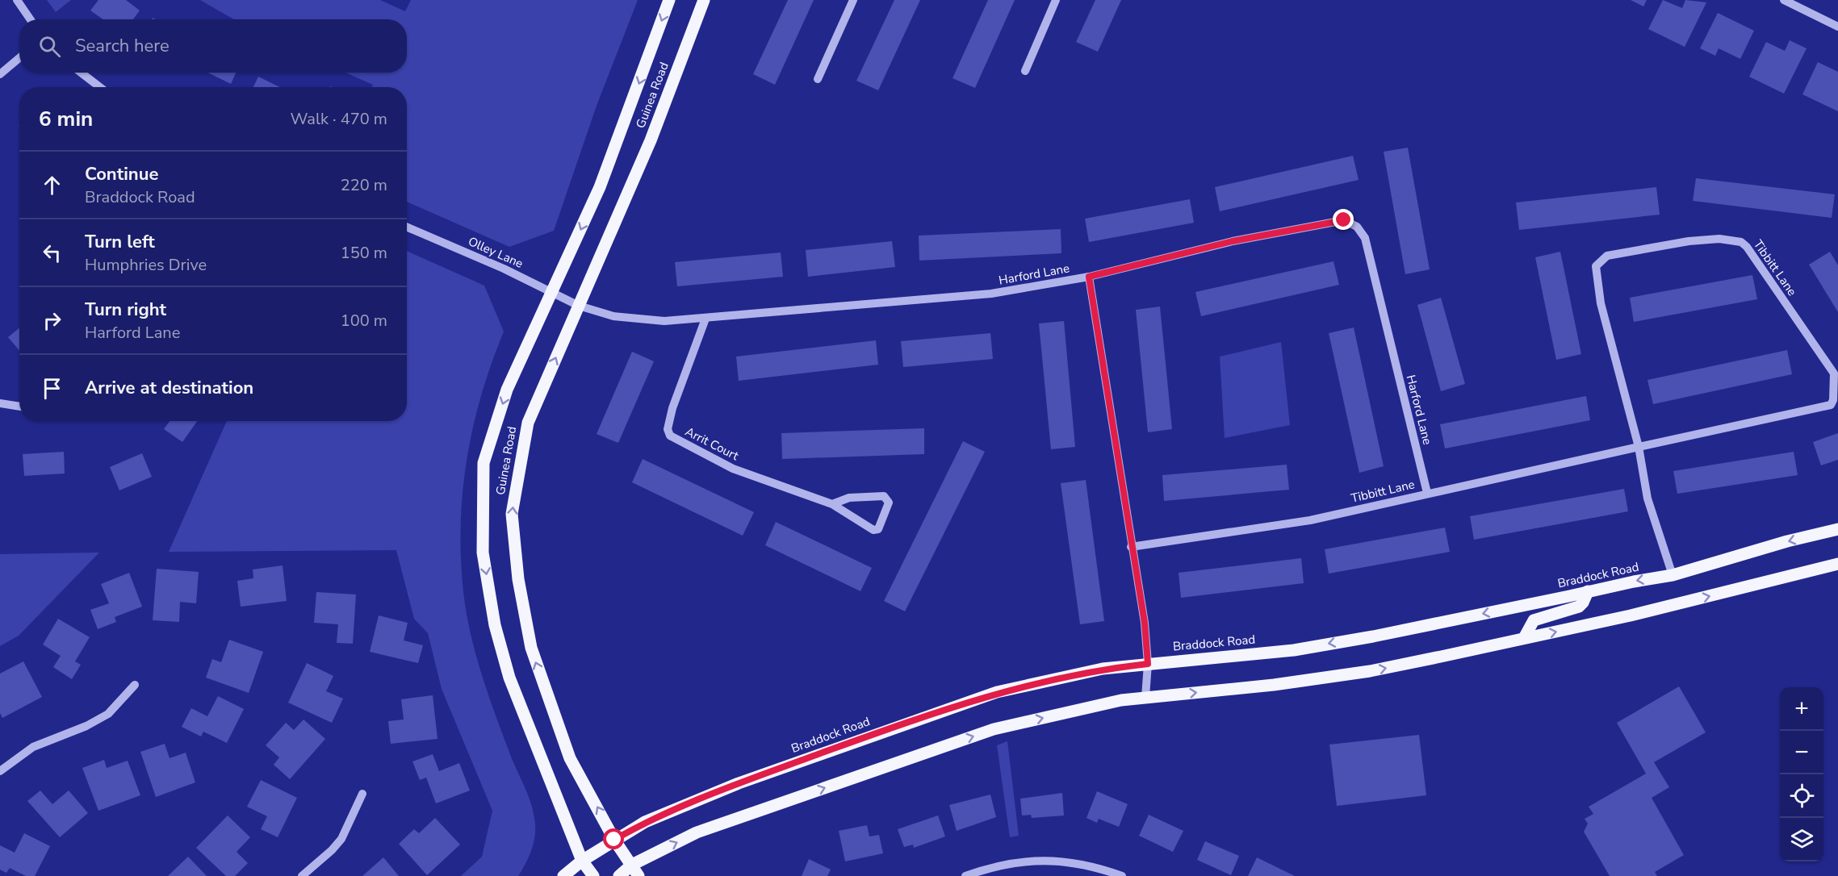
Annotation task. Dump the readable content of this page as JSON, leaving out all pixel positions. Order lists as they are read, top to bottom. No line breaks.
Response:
{"streets":{"main road":["Guinea Road","Braddock Road"],"street":["Olley Lane","Tibbitt Lane","Harford Lane","Arrit Court"]},"crossings":[["Guinea Road","Olley Lane"],["Guinea Road","Harford Lane"],["Guinea Road","Braddock Road"],["Olley Lane","Harford Lane"],["Tibbitt Lane","Harford Lane"],["Tibbitt Lane","Braddock Road"],["Harford Lane","Arrit Court"]],"page":{"search":"Search here","heading":["6 min","Walk · 470 m"],"list":[["Continue","Braddock Road","220 m"],["Turn left","Humphries Drive","150 m"],["Turn right","Harford Lane","100 m"],"Arrive at destination"],"map_buttons":["+","−"]}}
